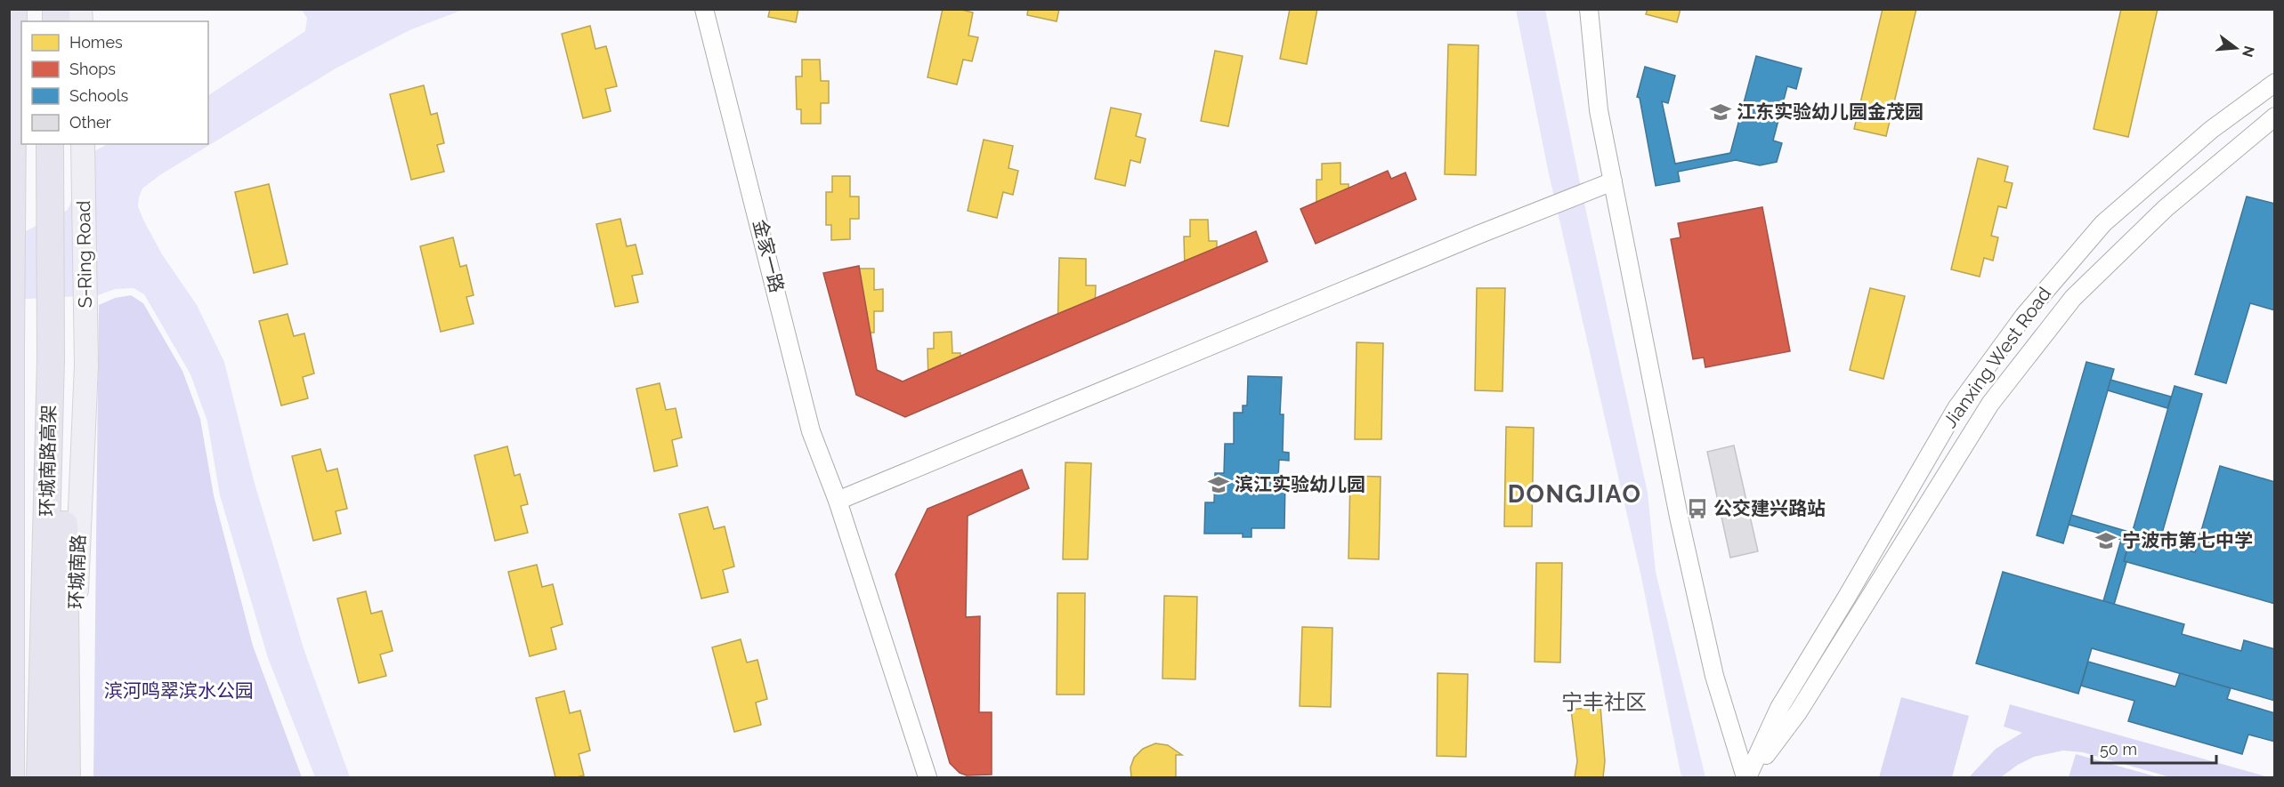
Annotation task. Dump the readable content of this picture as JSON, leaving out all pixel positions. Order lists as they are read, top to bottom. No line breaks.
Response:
{"streets":{"highway":["环城南路高架"],"main road":["S-Ring Road","环城南路"],"street":["金家一路","Jianxing West Road"]},"crossings":[["S-Ring Road","环城南路"]],"districts":["DONGJIAO","宁丰社区"],"parks":["滨河鸣翠滨水公园"],"places":{"school or university":["江东实验幼儿园金茂园","滨江实验幼儿园","宁波市第七中学"],"bus stop":["公交建兴路站"]},"legend":["Homes","Shops","Schools","Other"],"scale_bar":"50 m","north":"right"}
